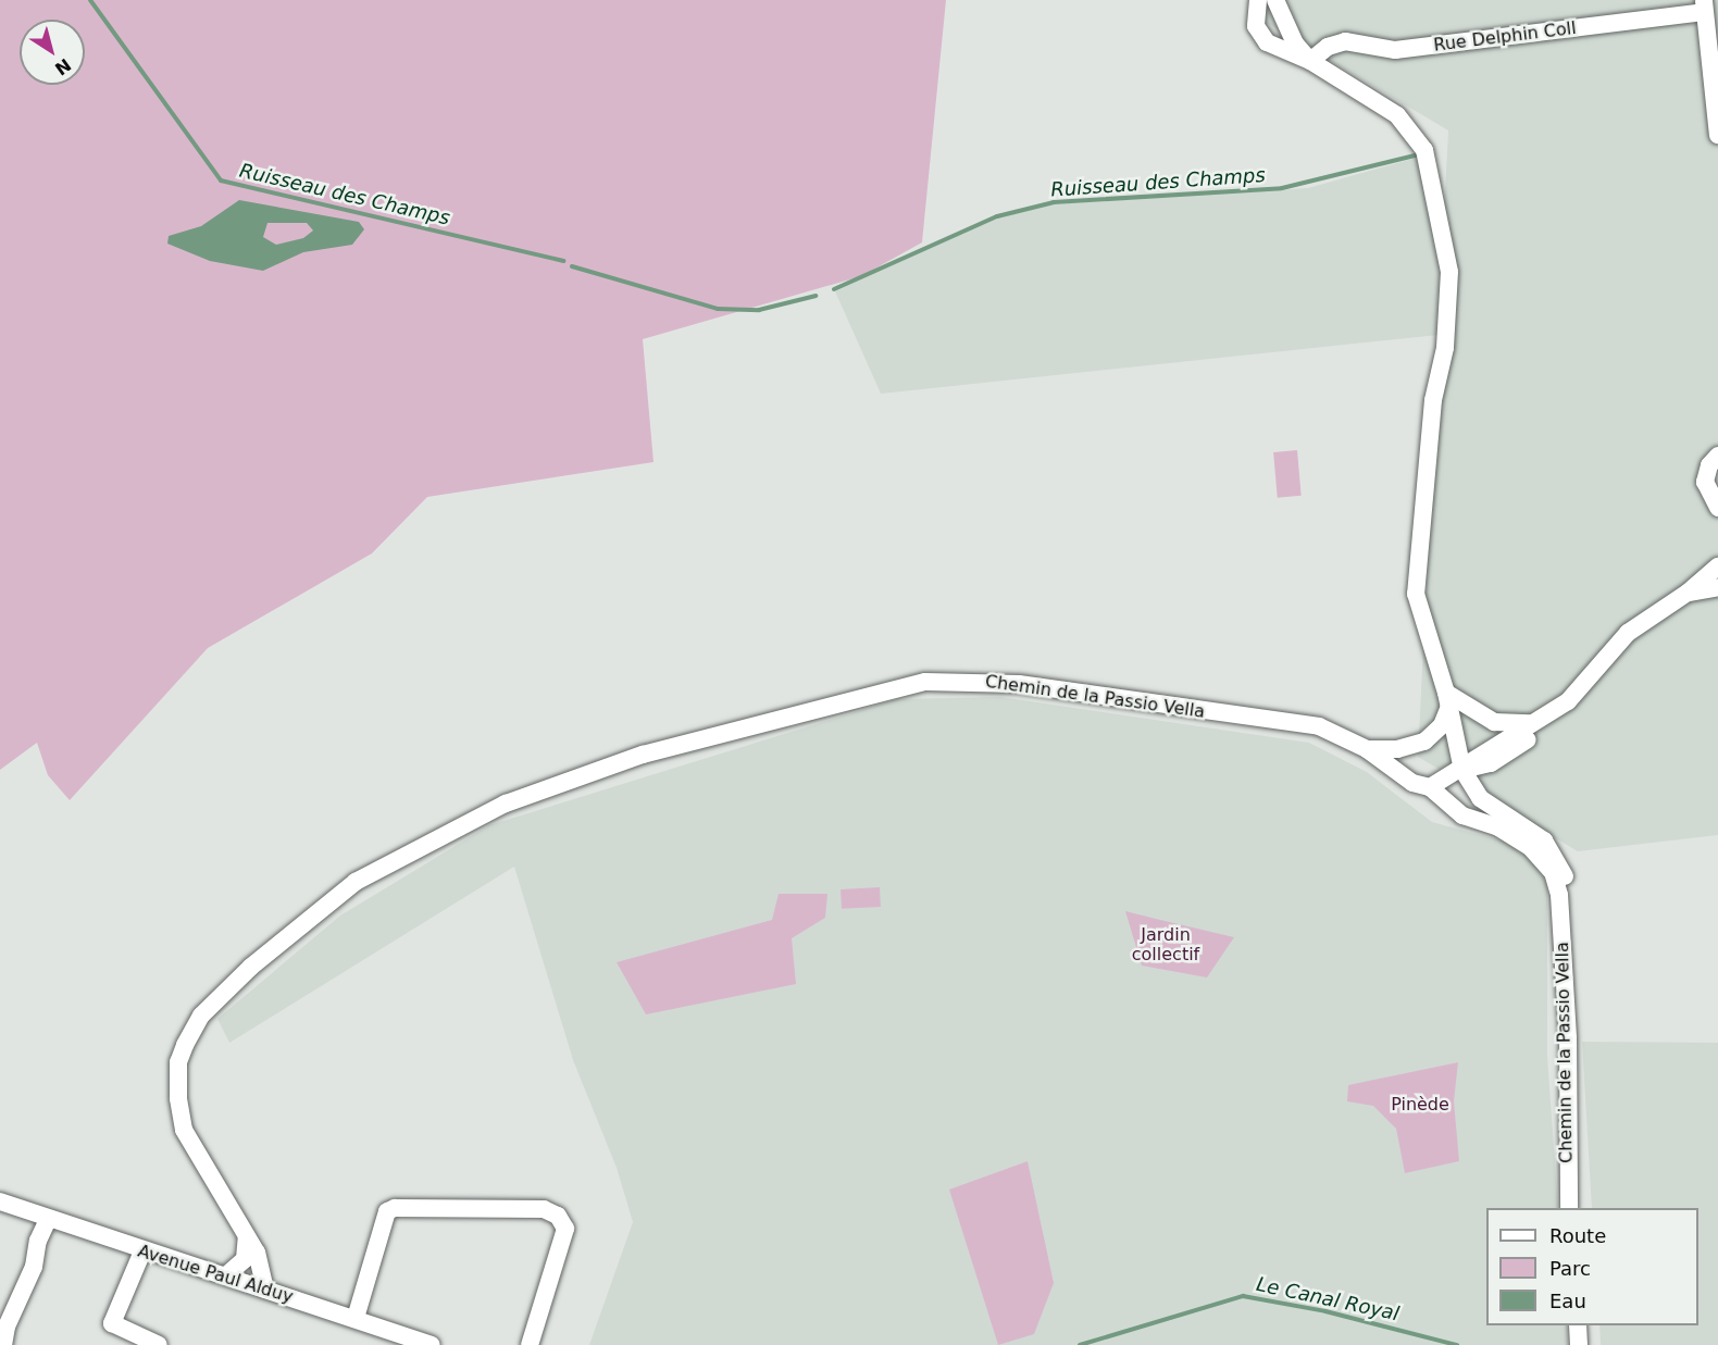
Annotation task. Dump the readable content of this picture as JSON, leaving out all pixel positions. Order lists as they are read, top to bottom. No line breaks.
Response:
{"streets":{"street":["Rue Delphin Coll","Chemin de la Passio Vella","Avenue Paul Alduy"]},"crossings":[["Rue Delphin Coll","Chemin de la Passio Vella"]],"water":["Ruisseau des Champs","Le Canal Royal"],"parks":["Jardin collectif","Pinède"],"legend":["Route","Parc","Eau"],"north":"bottom right"}
